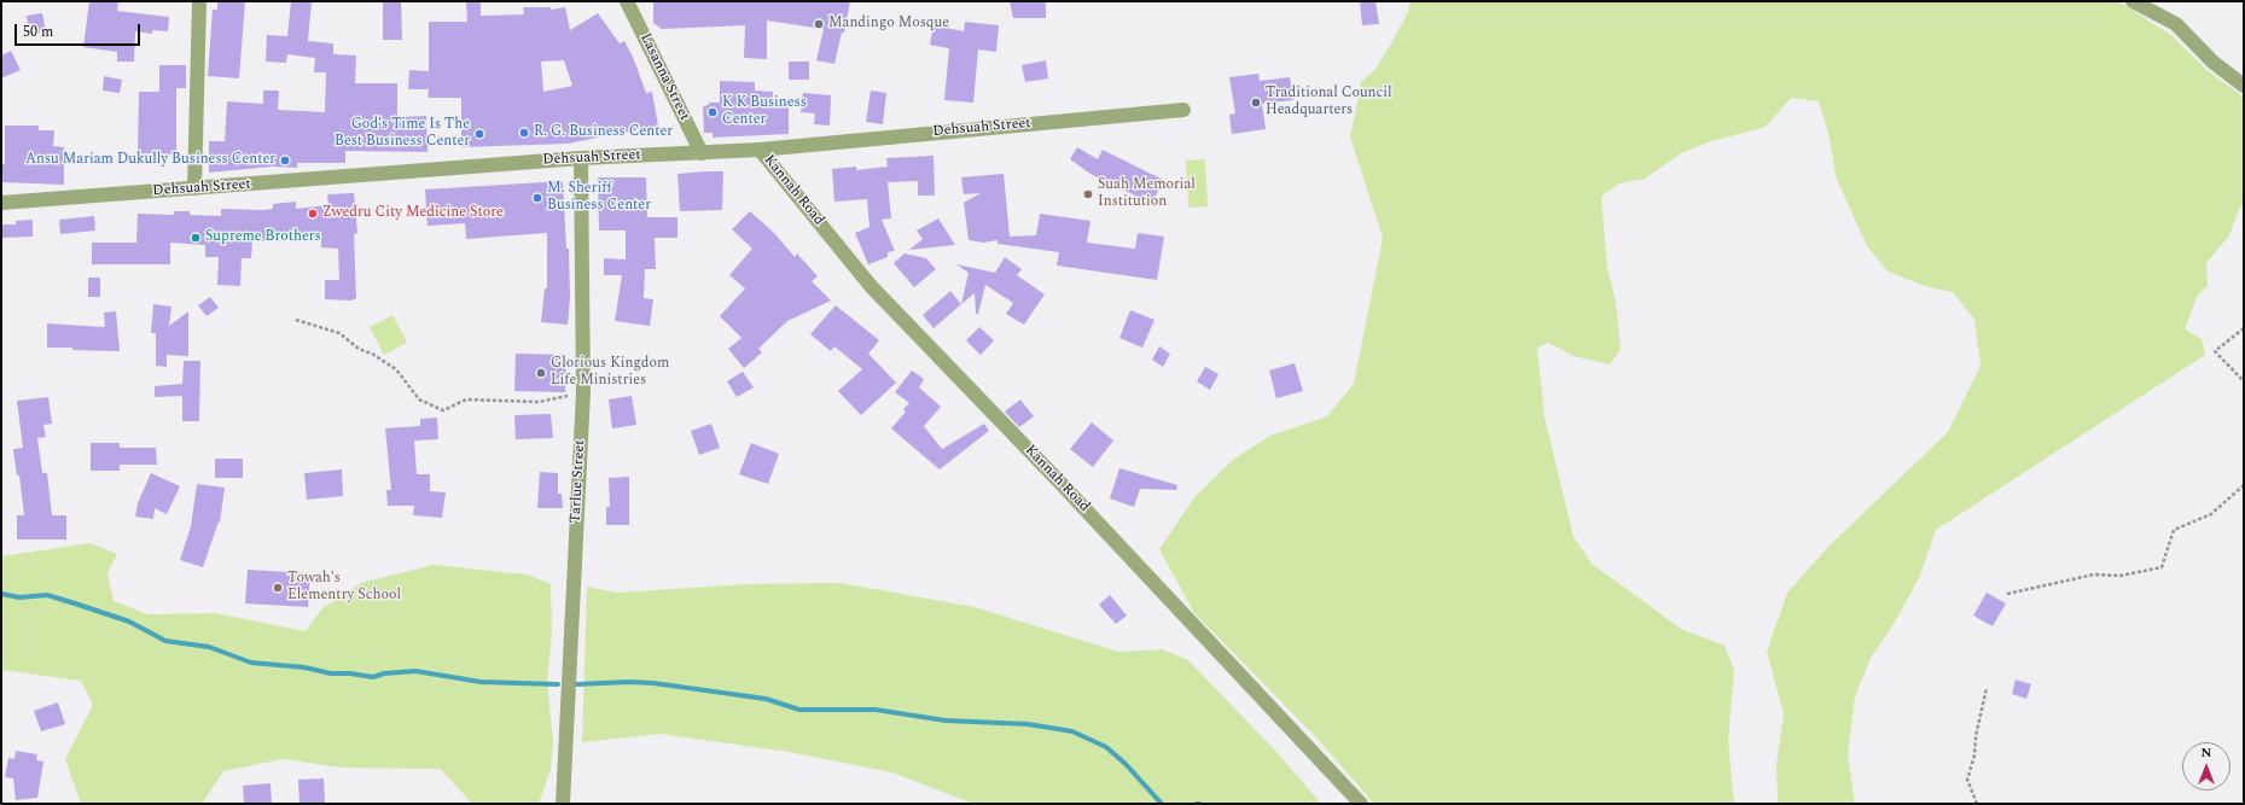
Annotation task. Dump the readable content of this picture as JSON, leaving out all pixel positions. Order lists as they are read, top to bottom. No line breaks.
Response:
{"streets":{"street":["Lasanna Street","Dehsuah Street","Kannah Road","Tarlue Street"]},"crossings":[["Lasanna Street","Dehsuah Street"],["Dehsuah Street","Kannah Road"],["Dehsuah Street","Tarlue Street"]],"places":["Mandingo Mosque","Traditional Council Headquarters","K K Business Center","R. G. Business Center","God's Time Is The Best Business Center","Ansu Mariam Dukully Business Center","Suah Memorial Institution","M. Sheriff Business Center","Zwedru City Medicine Store","Supreme Brothers","Glorious Kingdom Life Ministries","Towah's Elementry School"],"scale_bar":"50 m","north":"top"}
